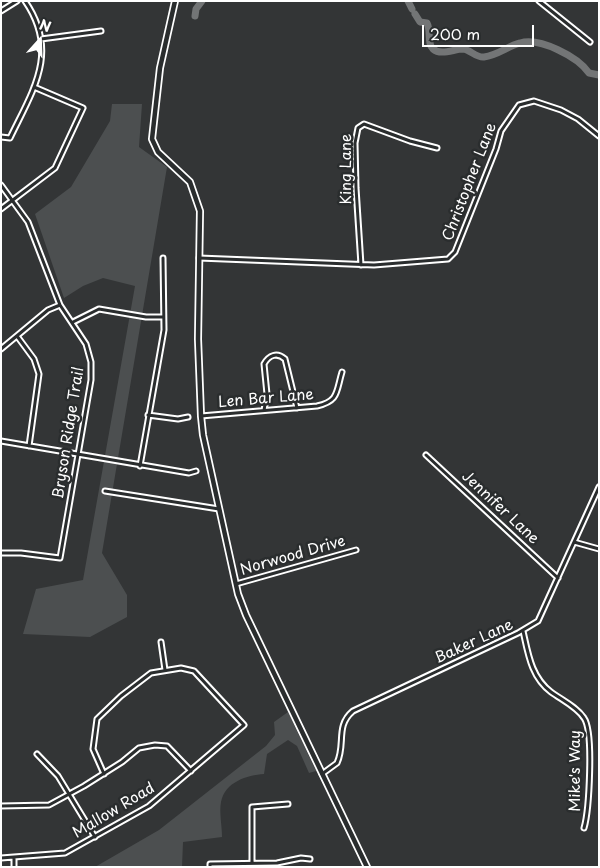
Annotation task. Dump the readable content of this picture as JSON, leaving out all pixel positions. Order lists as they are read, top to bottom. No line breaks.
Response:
{"streets":{"street":["King Lane","Christopher Lane","Len Bar Lane","Bryson Ridge Trail","Jennifer Lane","Norwood Drive","Baker Lane","Mike's Way","Mallow Road"]},"crossings":[["King Lane","Christopher Lane"],["Jennifer Lane","Baker Lane"],["Baker Lane","Mike's Way"]],"scale_bar":"200 m","north":"top"}
